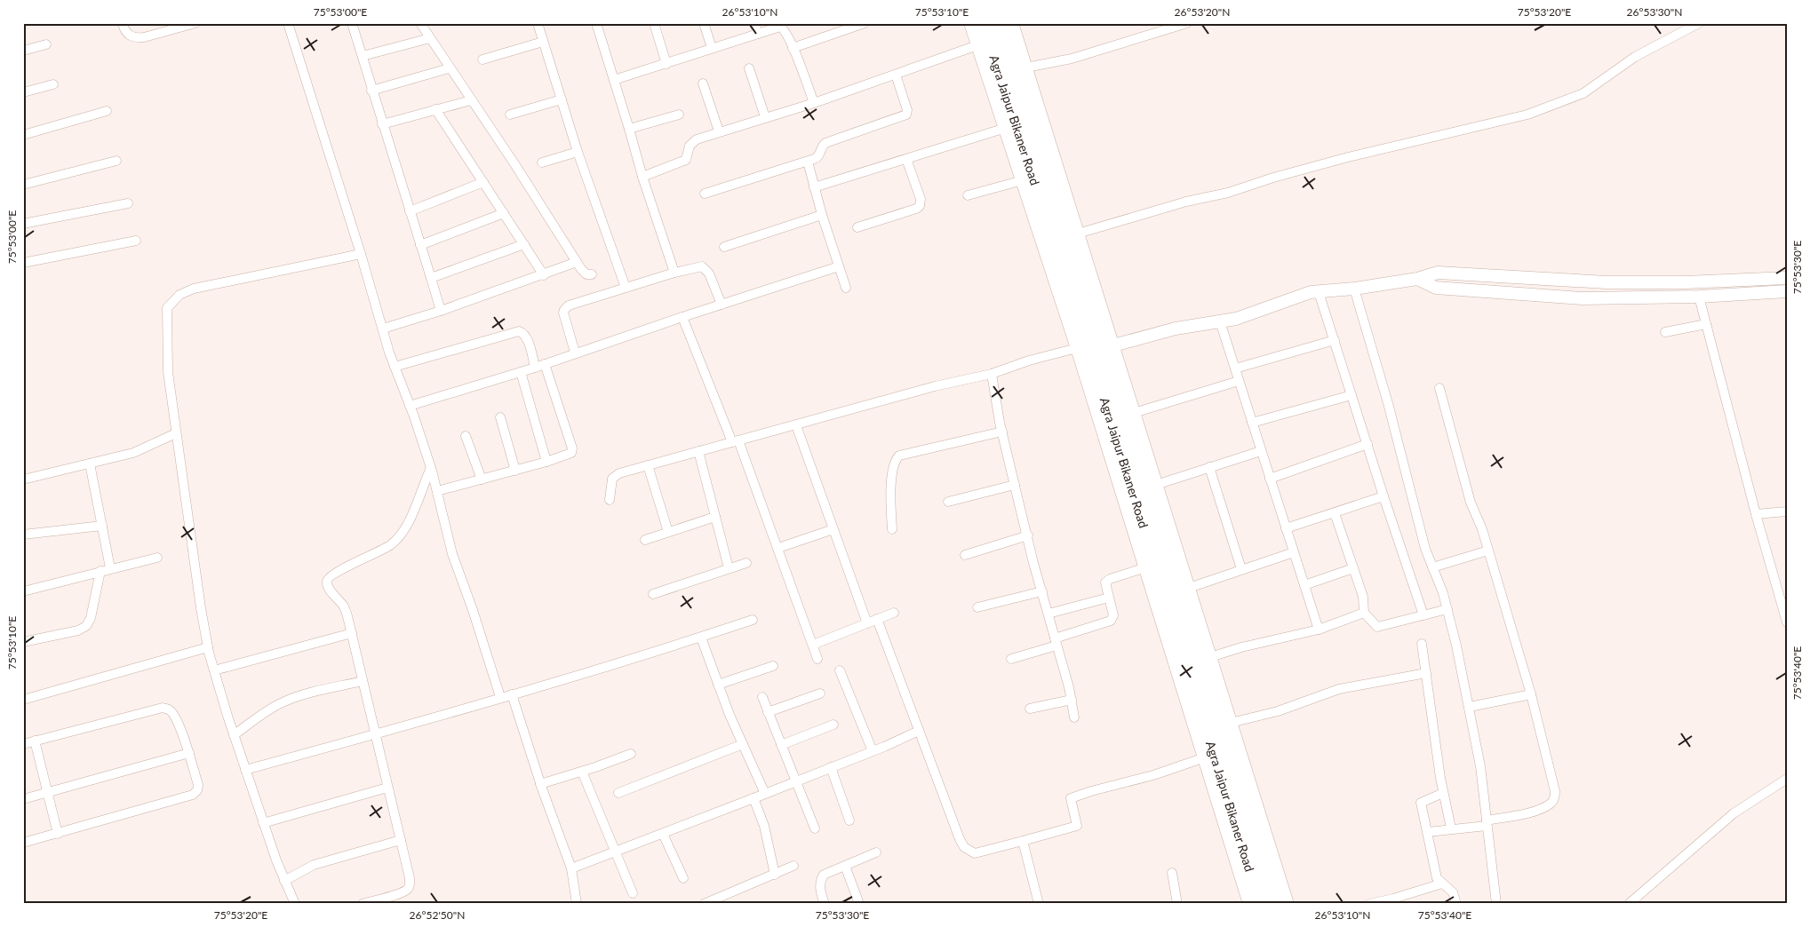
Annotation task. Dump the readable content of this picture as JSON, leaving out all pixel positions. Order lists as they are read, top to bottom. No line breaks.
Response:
{"streets":{"highway":["Agra Jaipur Bikaner Road"]},"coordinates":["75°53'00\"E","26°53'10\"N","75°53'10\"E","26°53'20\"N","75°53'20\"E","26°53'30\"N","75°53'30\"E","75°53'40\"E","26°52'50\"N"]}
